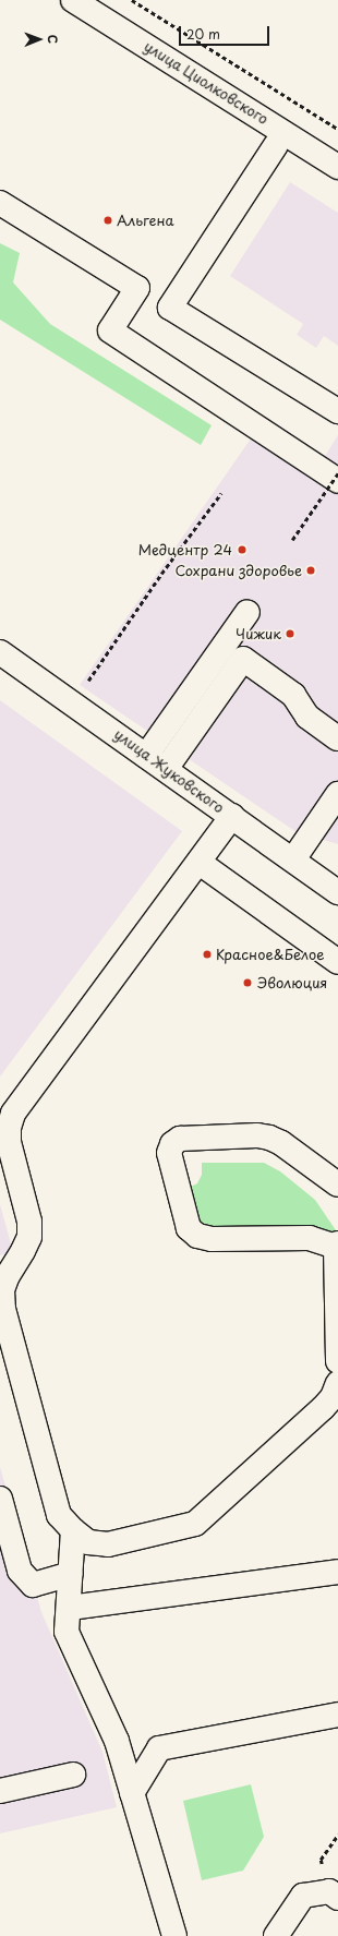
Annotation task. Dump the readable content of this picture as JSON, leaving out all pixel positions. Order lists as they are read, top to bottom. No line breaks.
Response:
{"streets":{"street":["улица Циолковского","улица Жуковского"]},"places":["Альгена","Медцентр 24","Сохрани здоровье","Чижик","Красное&Белое","Эволюция"],"scale_bar":"20 m","north":"right"}
